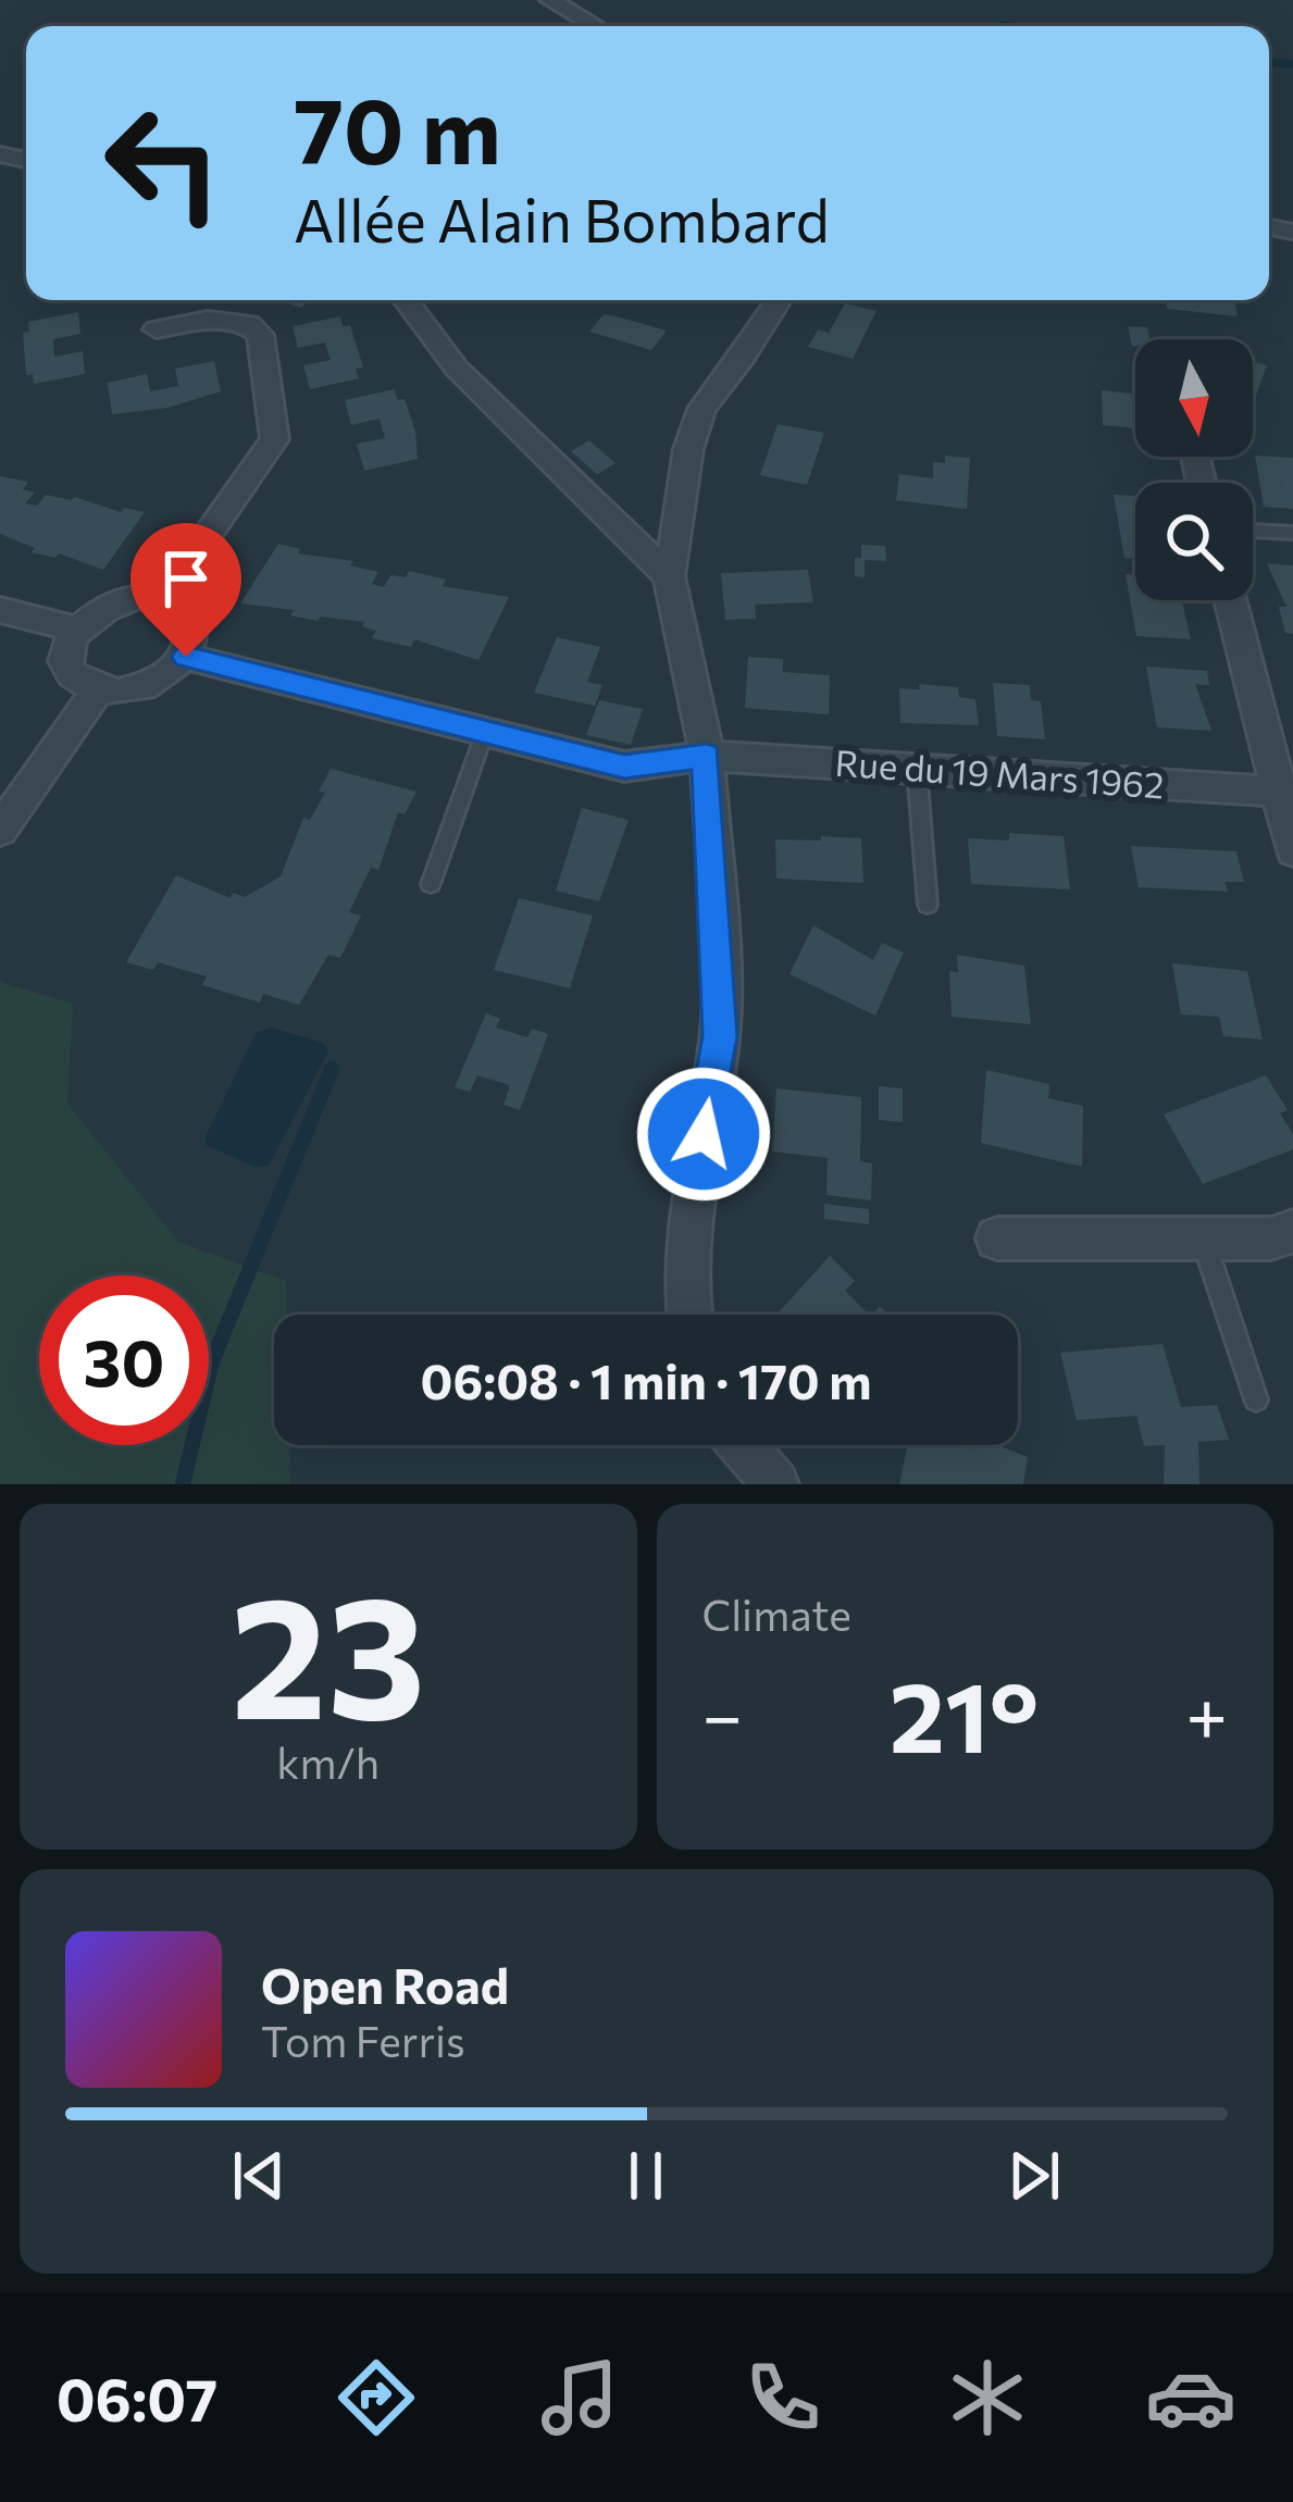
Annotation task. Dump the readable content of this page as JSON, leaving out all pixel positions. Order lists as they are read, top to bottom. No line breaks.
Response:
{"streets":{"street":["Rue du 19 Mars 1962"]},"north":"bottom","page":{"turn":["70 m","Allée Alain Bombard"],"limit":"30","trip":"06:08 · 1 min · 170 m","tile":[["23","km/h"],"Climate"],"heat":["−","21°","+"],"song":["Open Road","Tom Ferris"],"tabs":"06:07"}}
